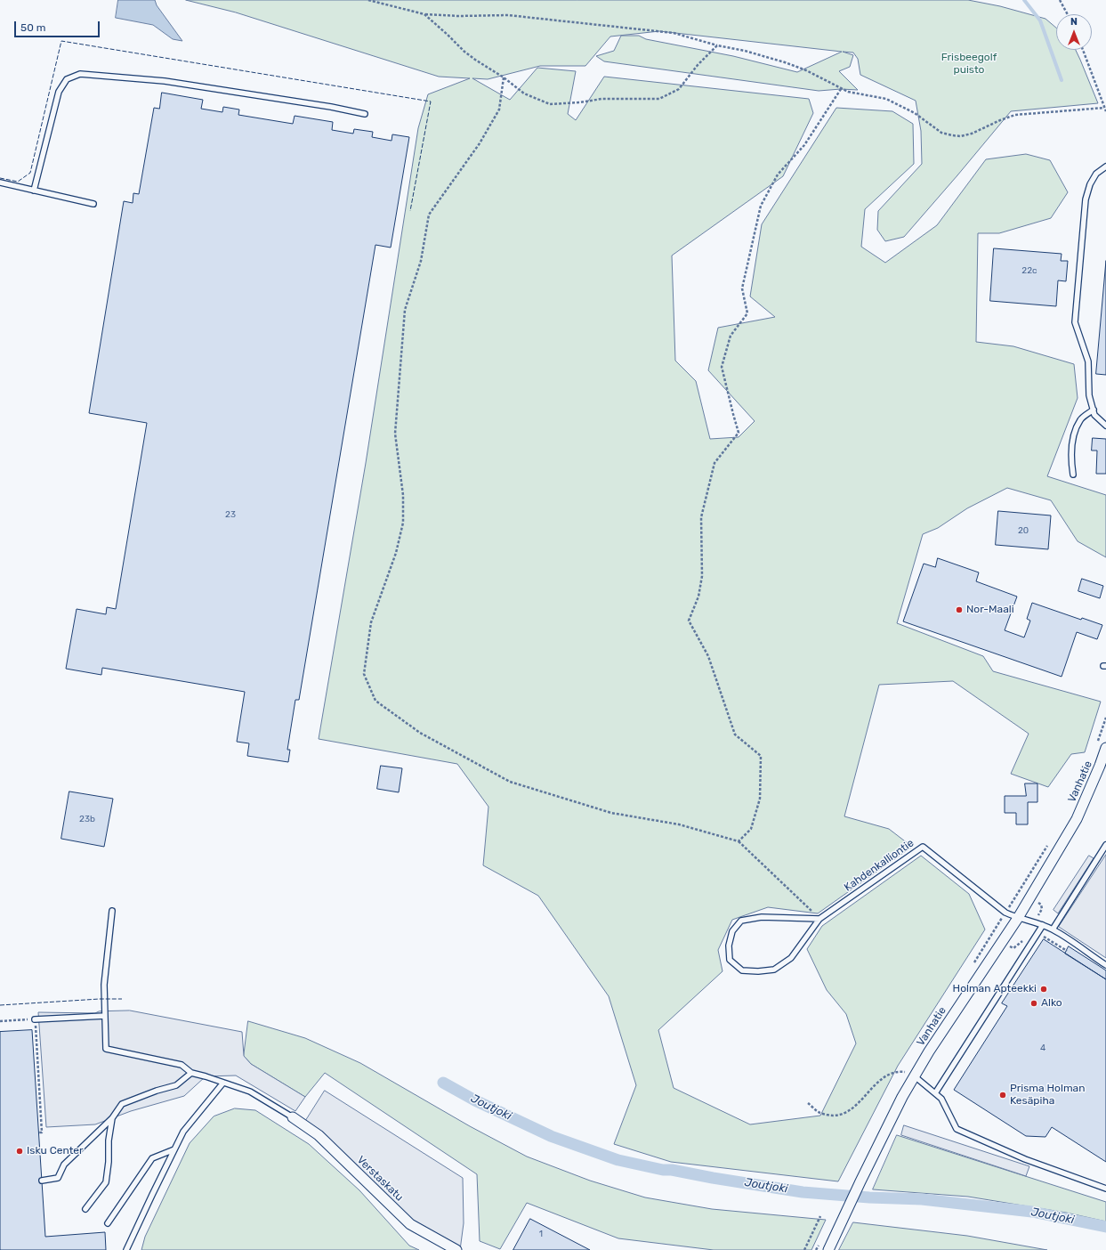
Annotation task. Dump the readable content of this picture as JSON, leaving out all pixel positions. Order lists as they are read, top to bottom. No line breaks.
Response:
{"streets":{"street":["Vanhatie","Verstaskatu"],"lane":["Kahdenkalliontie"]},"crossings":[["Vanhatie","Kahdenkalliontie"]],"water":["Joutjoki"],"parks":["Frisbeegolf puisto"],"places":["Nor-Maali","Holman Apteekki","Alko","Prisma Holman Kesäpiha","Isku Center"],"house_numbers":["22c","23","20","23b","4","1"],"scale_bar":"50 m","north":"top"}
